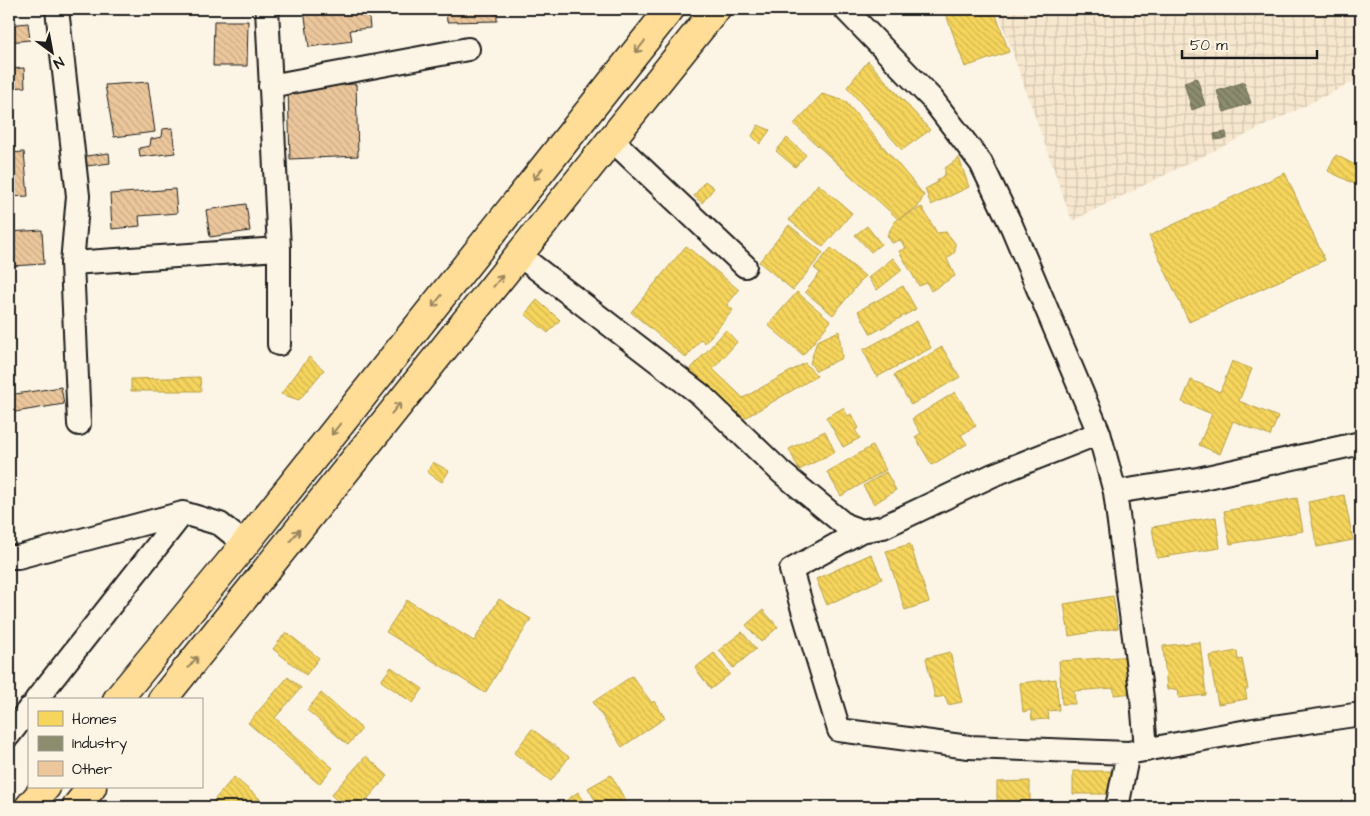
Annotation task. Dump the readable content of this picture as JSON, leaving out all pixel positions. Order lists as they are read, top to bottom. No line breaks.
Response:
{"legend":["Homes","Industry","Other"],"scale_bar":"50 m","north":"bottom right"}
